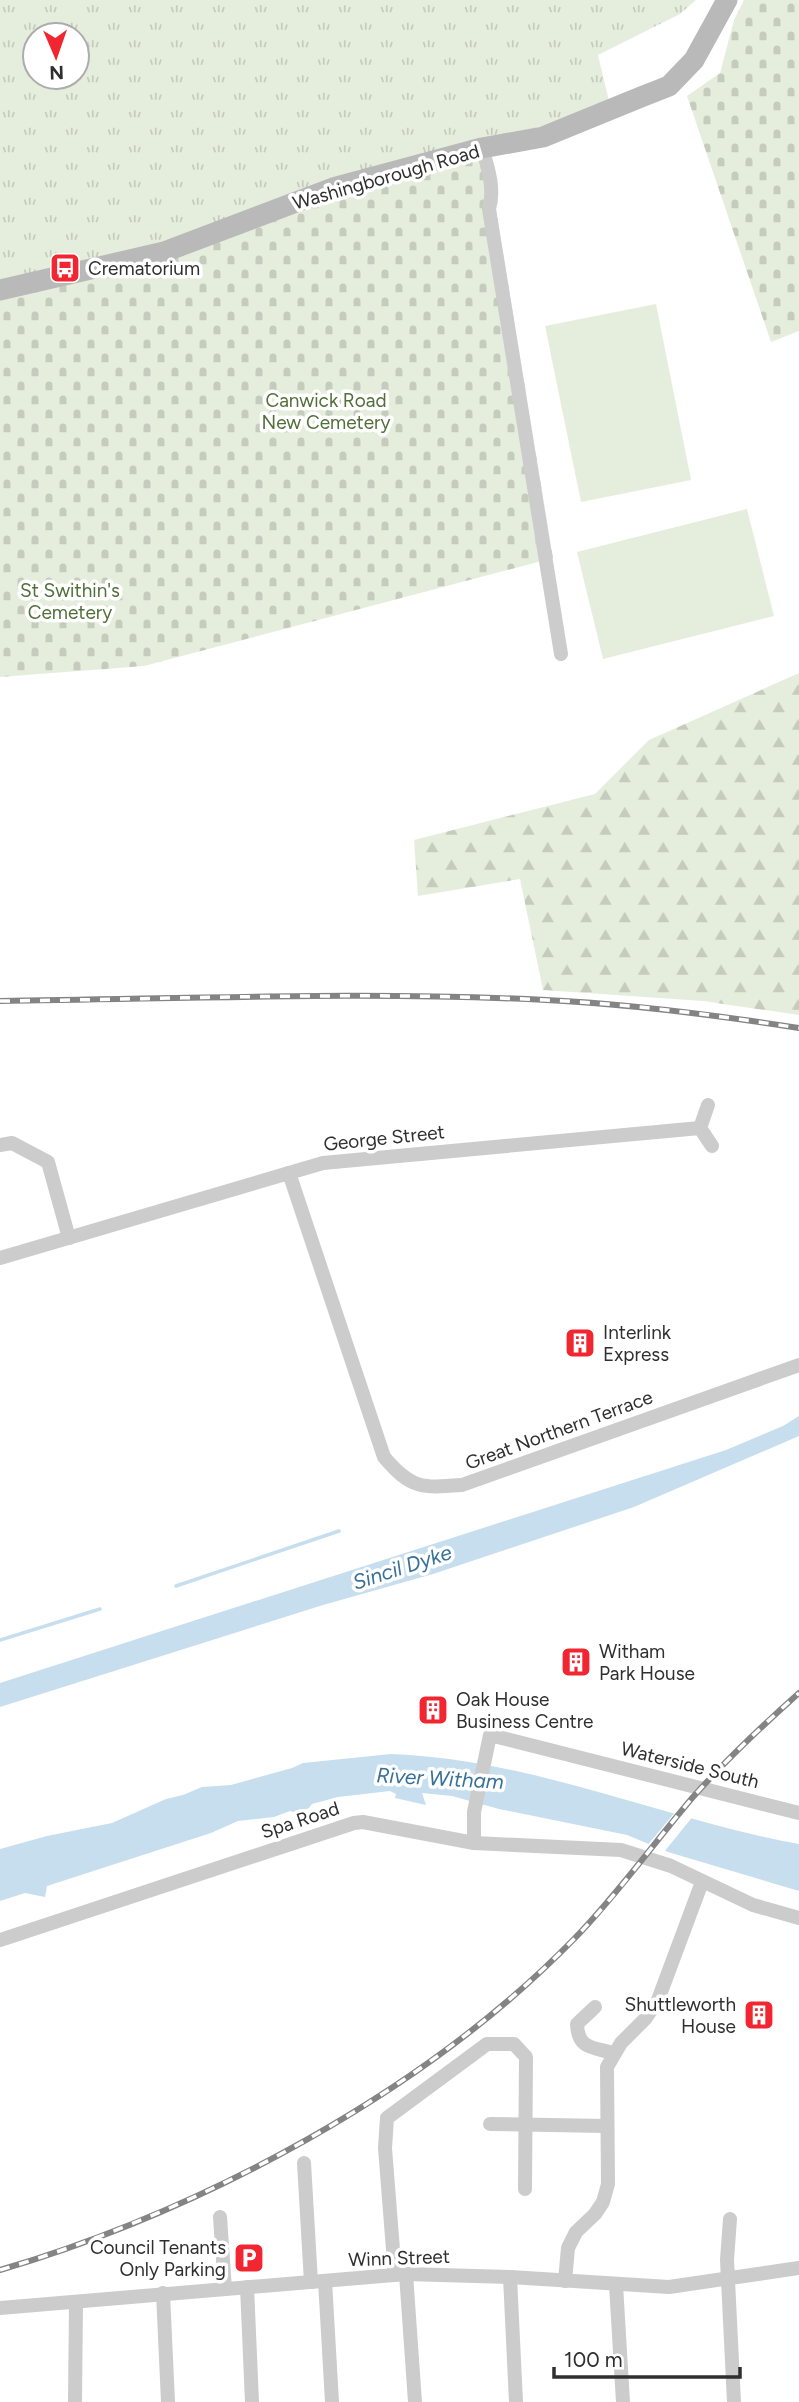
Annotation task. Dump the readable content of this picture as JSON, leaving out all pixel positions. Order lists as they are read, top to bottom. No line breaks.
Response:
{"streets":{"main road":["Washingborough Road"],"street":["George Street","Great Northern Terrace","Waterside South","Spa Road","Winn Street"]},"crossings":[["George Street","Great Northern Terrace"],["Waterside South","Spa Road"]],"water":["Sincil Dyke","River Witham"],"parks":["Canwick Road New Cemetery","St Swithin's Cemetery"],"places":{"bus stop":["Crematorium"],"building":["Interlink Express","Witham Park House","Oak House Business Centre","Shuttleworth House"],"parking":["Council Tenants Only Parking"]},"scale_bar":"100 m","north":"bottom"}
